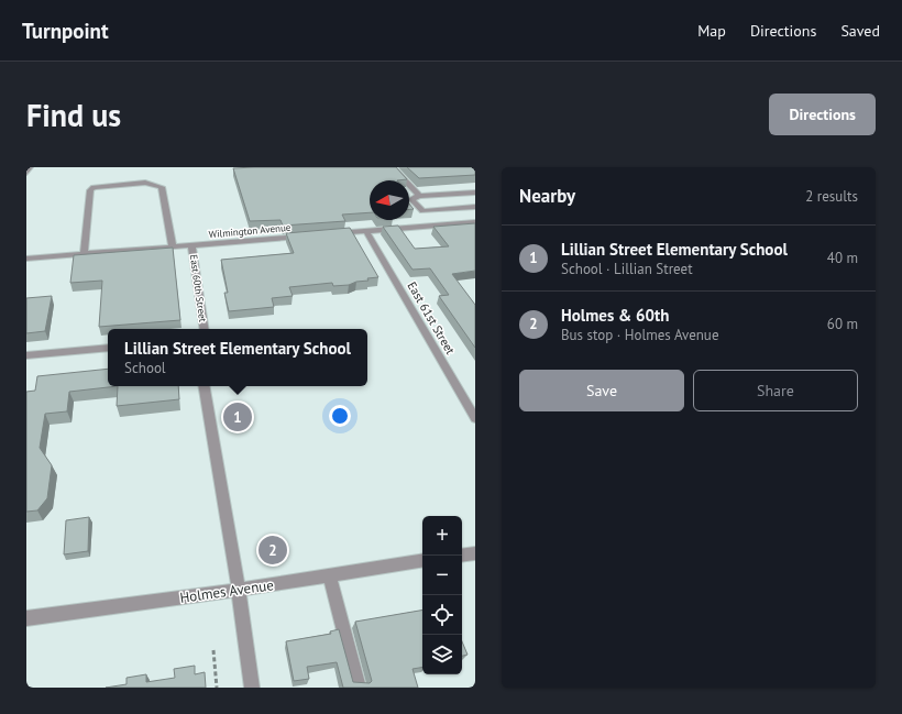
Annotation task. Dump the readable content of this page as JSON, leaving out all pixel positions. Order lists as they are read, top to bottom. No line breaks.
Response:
{"streets":{"street":["Wilmington Avenue","East 60th Street","East 61st Street","Holmes Avenue"]},"crossings":[["Wilmington Avenue","East 60th Street"]],"north":"left","page":{"header":"Turnpoint","nav":["Map","Directions","Saved"],"buttons":["Directions",["Save","Share"]],"title":"Find us","heading":["Nearby","2 results"],"list":[{"mark":"1","name":"Lillian Street Elementary School","note":"School · Lillian Street","value":"40 m"},{"mark":"2","name":"Holmes & 60th","note":"Bus stop · Holmes Avenue","value":"60 m"}],"popup":["Lillian Street Elementary School","School"],"pins":["1","2"],"map_buttons":["+","−"]}}
